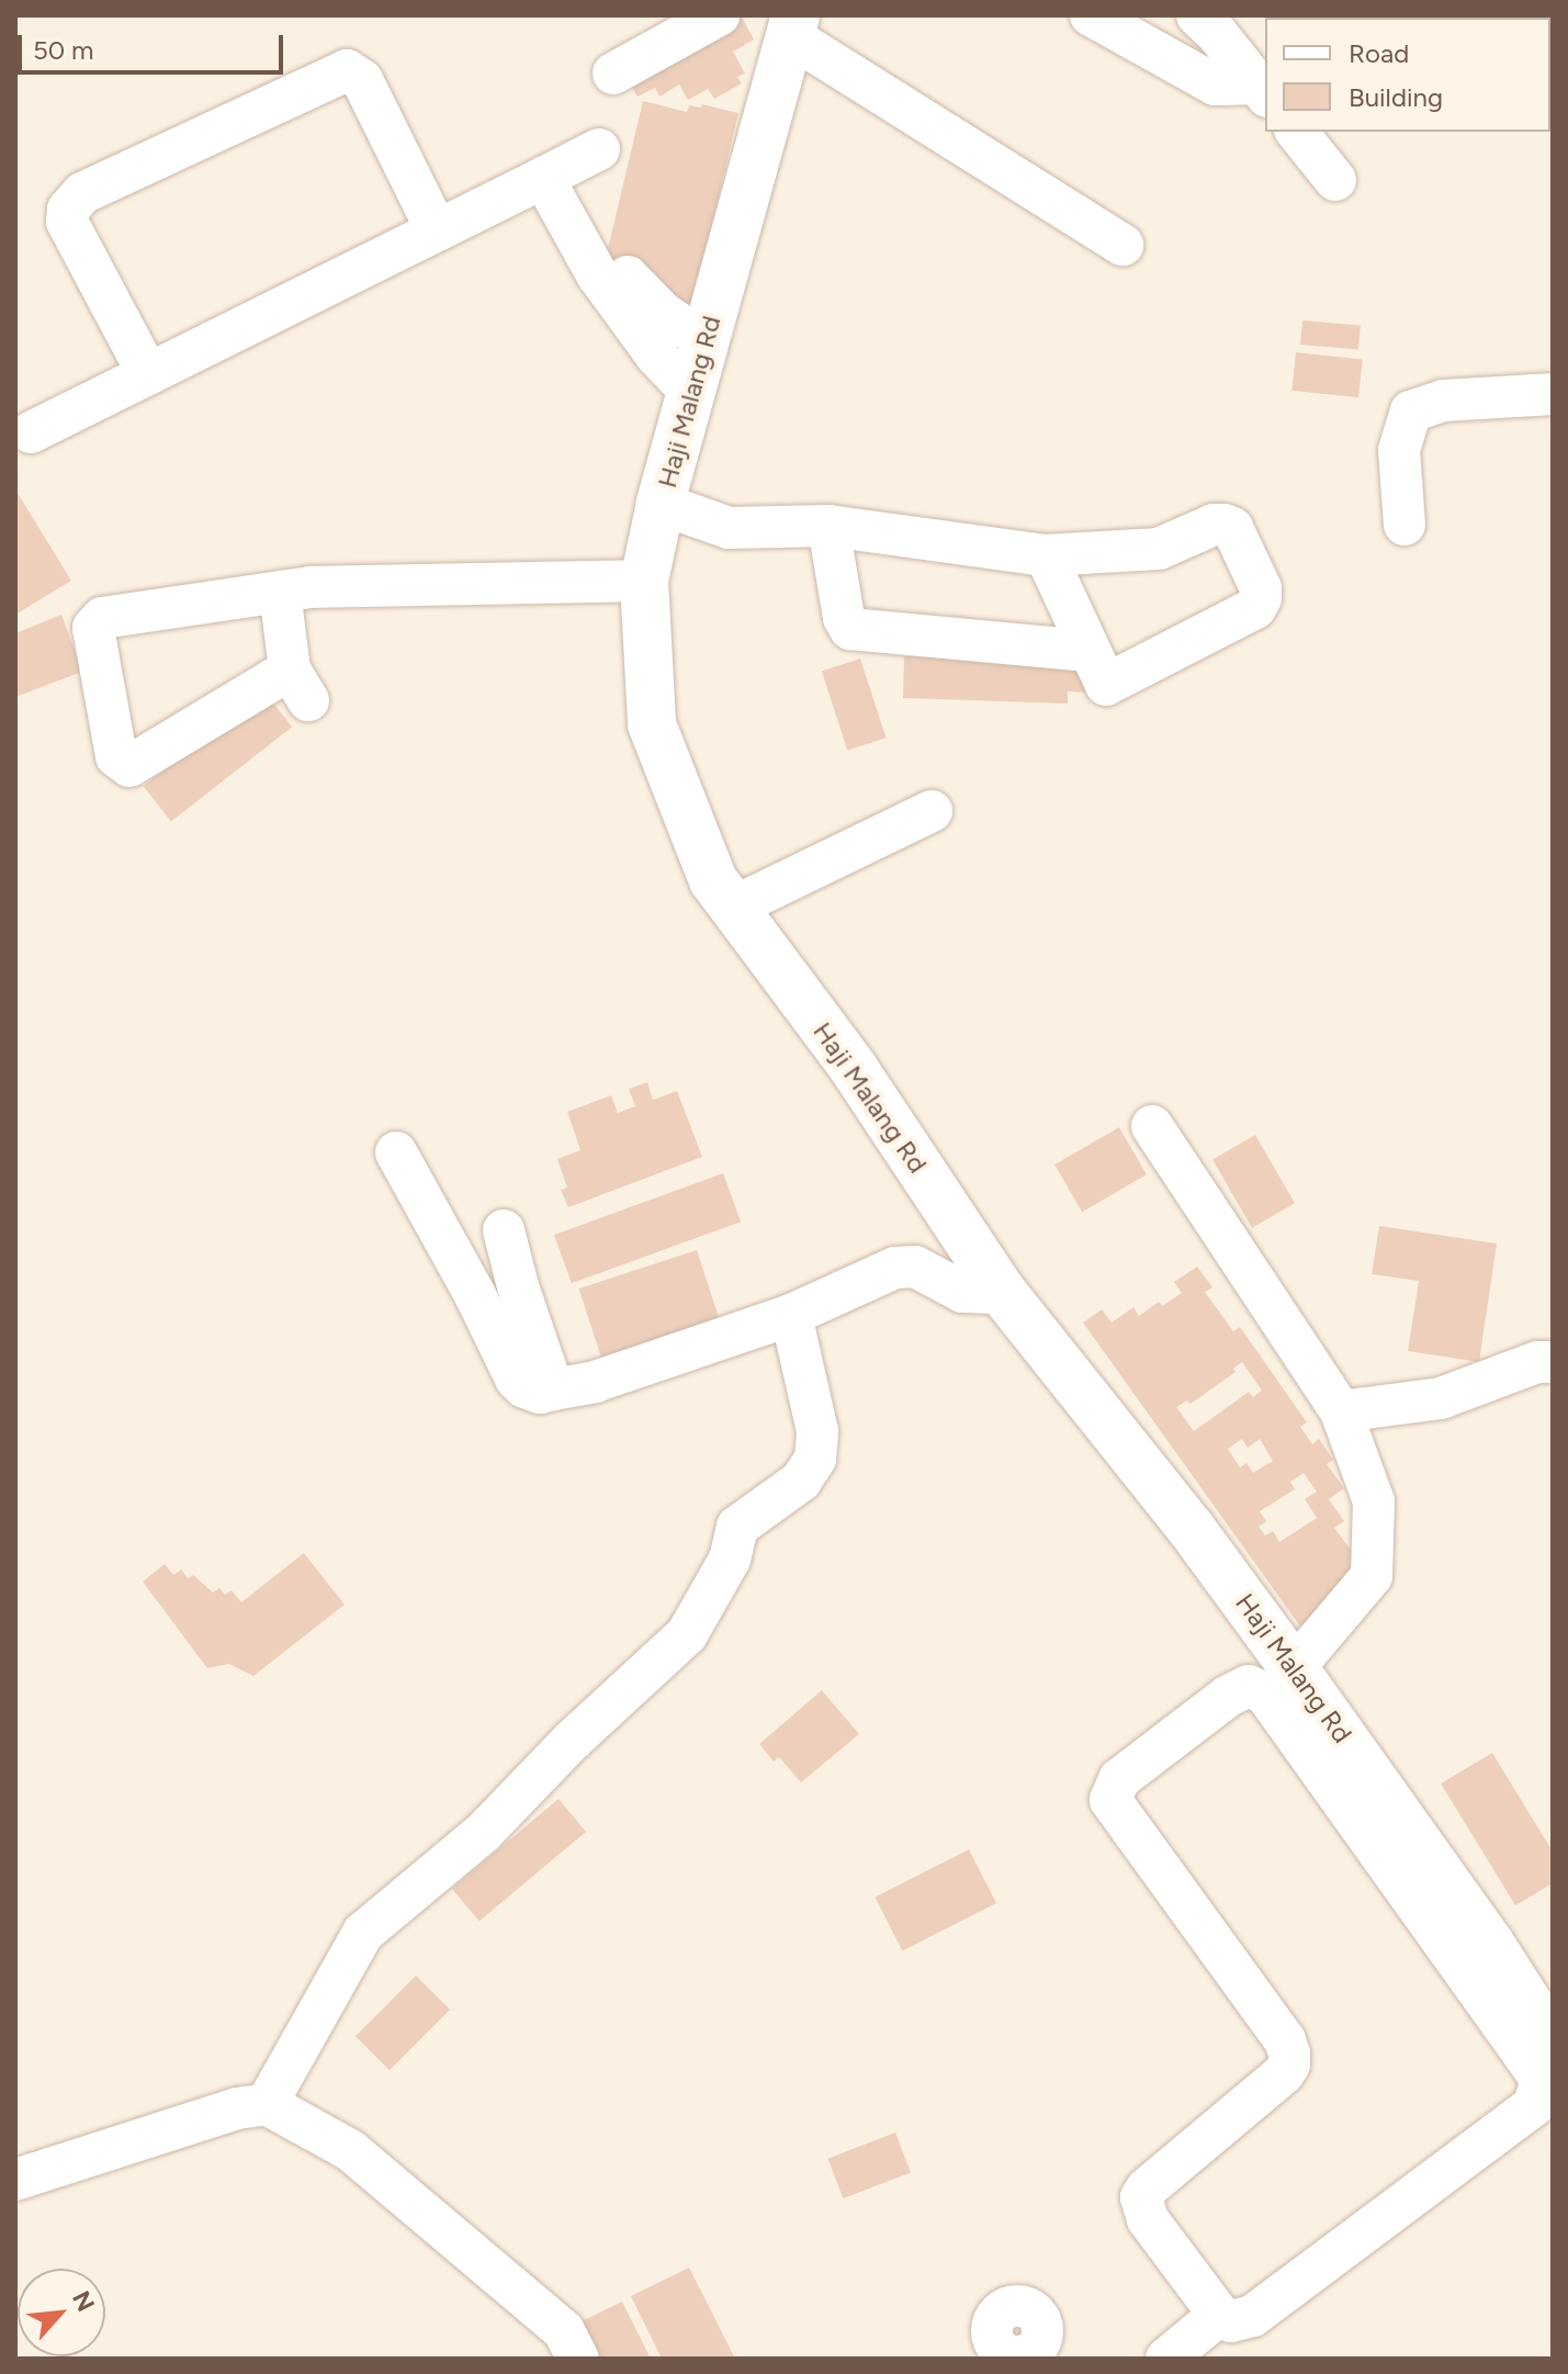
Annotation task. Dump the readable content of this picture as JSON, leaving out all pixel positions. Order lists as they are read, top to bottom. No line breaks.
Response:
{"streets":{"street":["Haji Malang Rd"]},"legend":["Road","Building"],"scale_bar":"50 m","north":"top right"}
